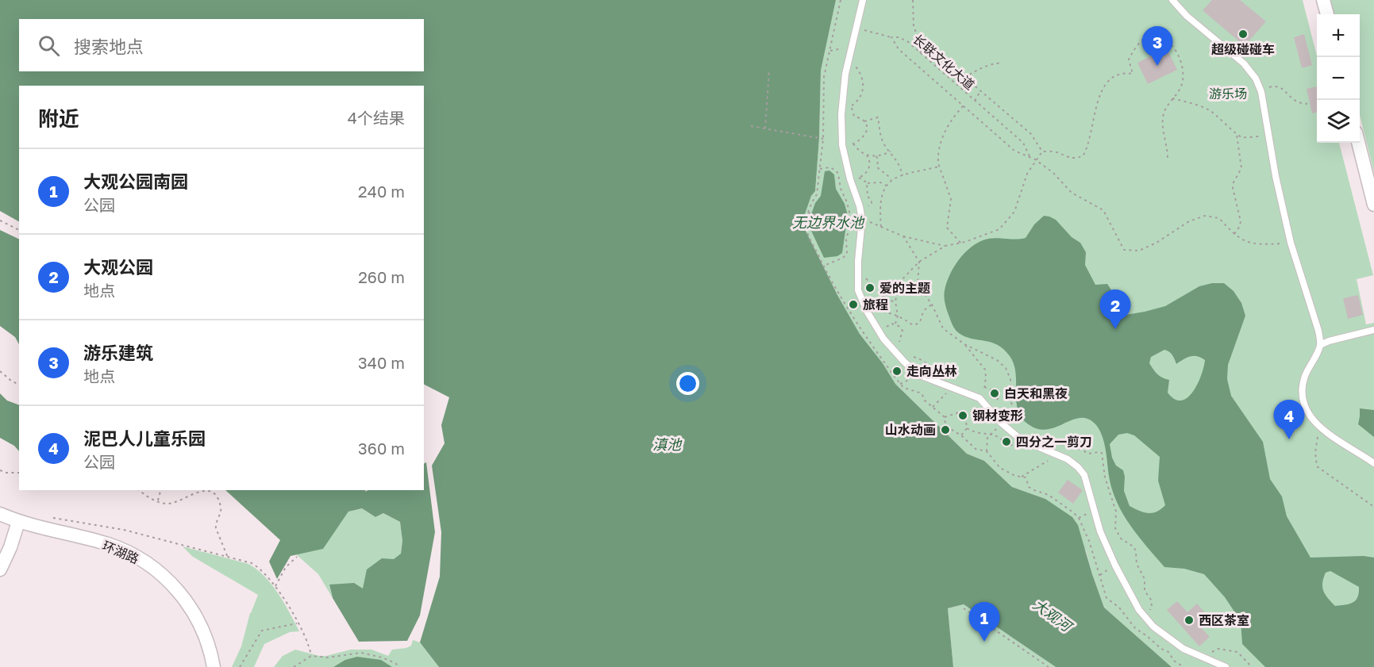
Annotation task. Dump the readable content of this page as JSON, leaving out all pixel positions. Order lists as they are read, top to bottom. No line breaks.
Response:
{"streets":{"street":["环湖路"],"path":["长联文化大道"]},"water":["无边界水池","滇池","大观河"],"parks":["游乐场"],"places":["超级碰碰车","爱的主题","旅程","走向丛林","白天和黑夜","钢材变形","山水动画","四分之一剪刀","西区茶室"],"page":{"map_buttons":["+","−"],"search":"搜索地点","pins":["3","2","4","1"],"heading":["附近","4个结果"],"list":[{"mark":"1","name":"大观公园南园","note":"公园","value":"240 m"},{"mark":"2","name":"大观公园","note":"地点","value":"260 m"},{"mark":"3","name":"游乐建筑","note":"地点","value":"340 m"},{"mark":"4","name":"泥巴人儿童乐园","note":"公园","value":"360 m"}]}}
